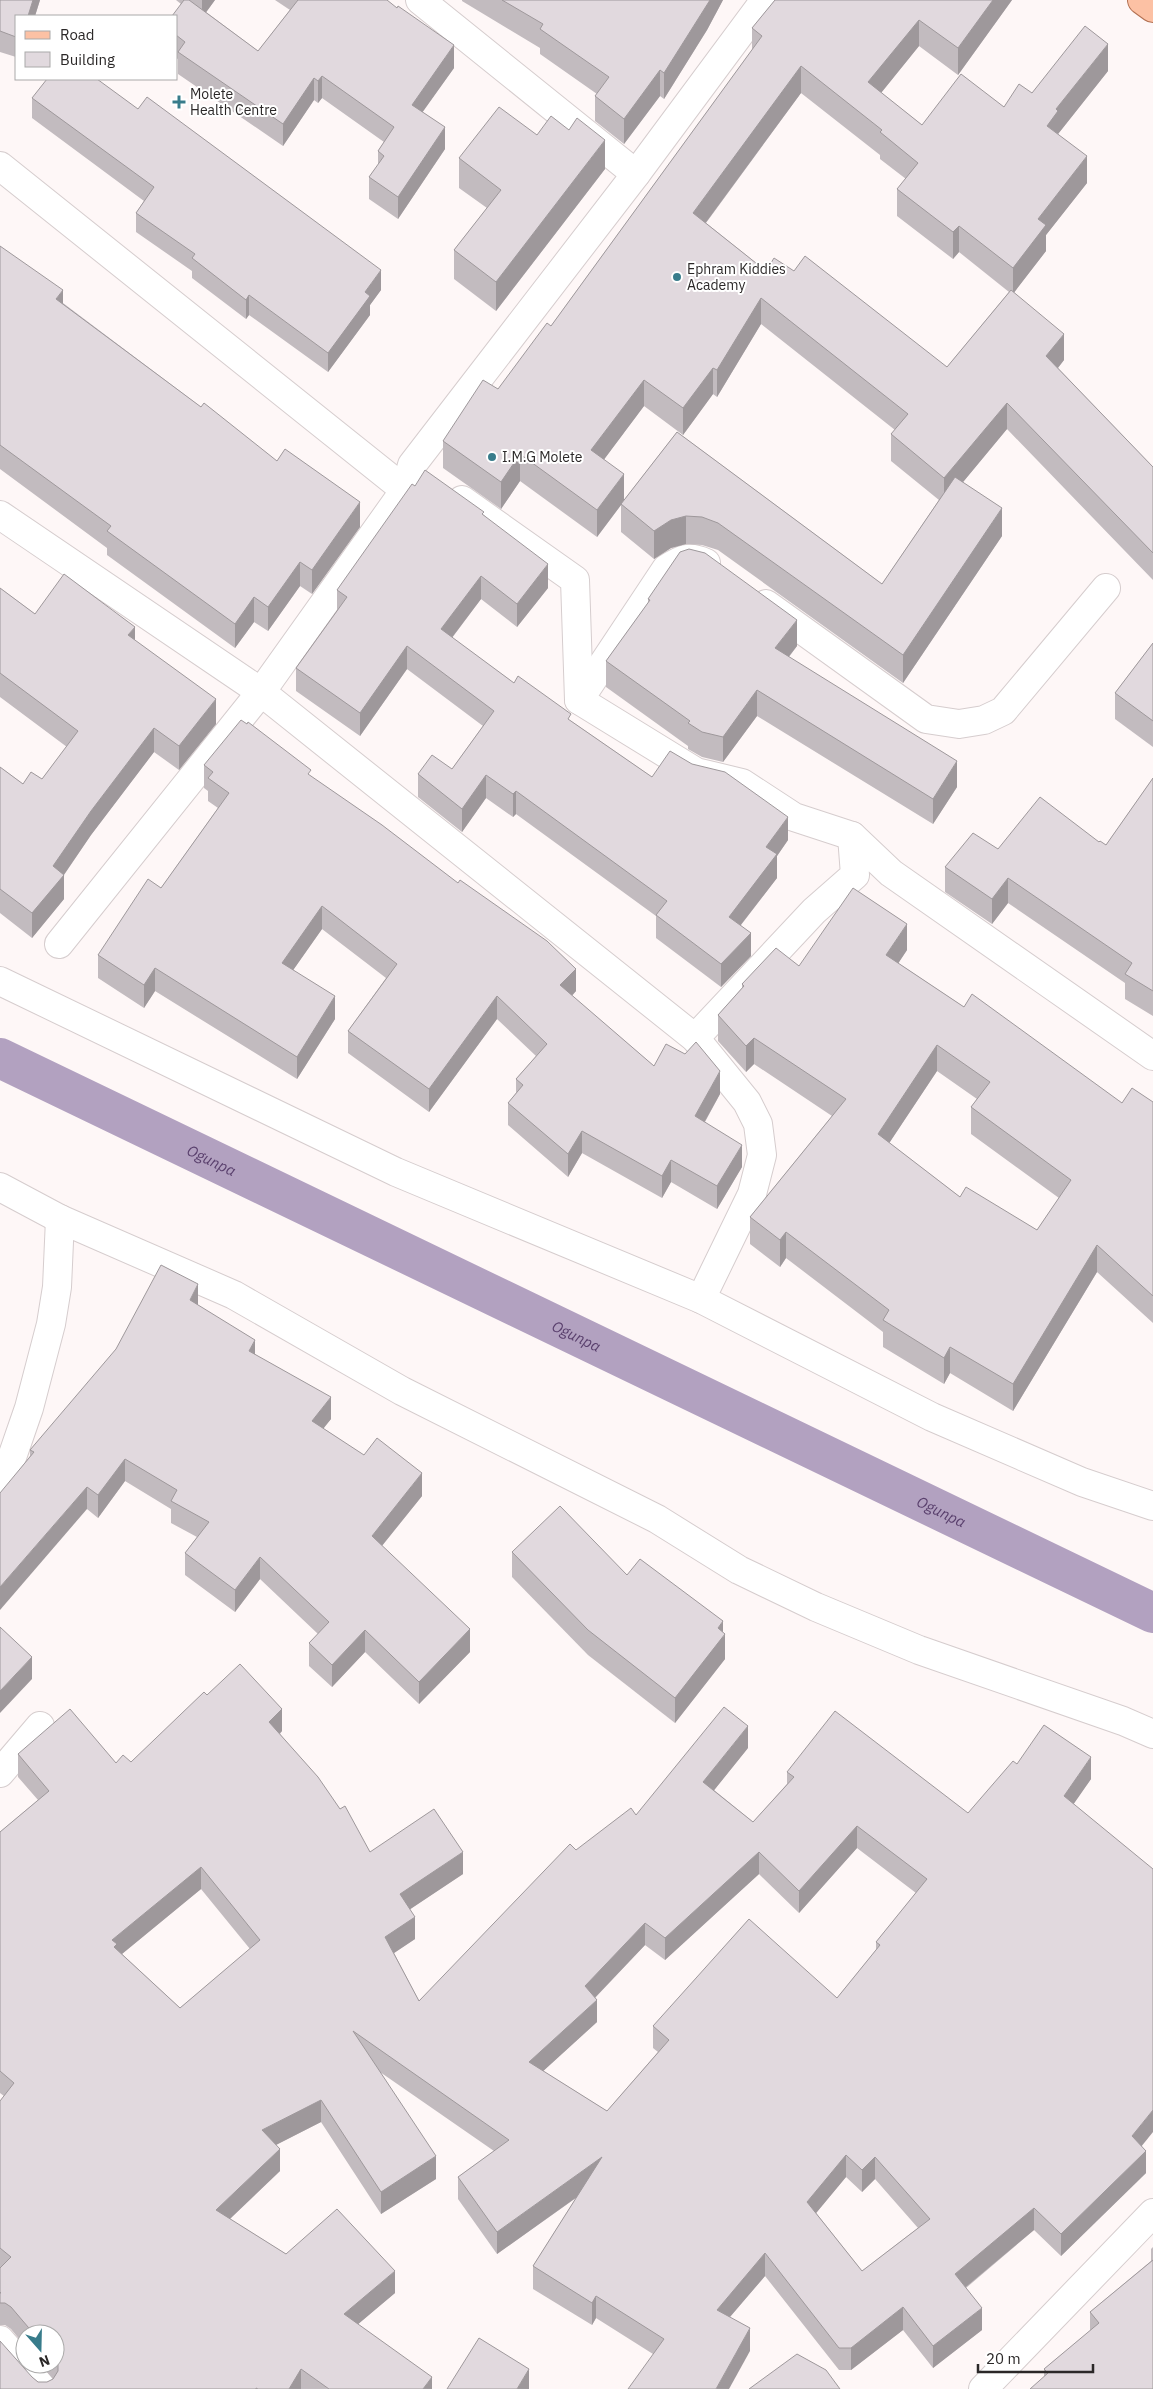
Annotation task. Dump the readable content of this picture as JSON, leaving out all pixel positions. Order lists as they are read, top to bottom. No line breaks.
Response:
{"water":["Ogunpa"],"places":{"health":["Molete Health Centre"],"other":["Ephram Kiddies Academy","I.M.G Molete"]},"legend":["Road","Building"],"scale_bar":"20 m","north":"bottom"}
